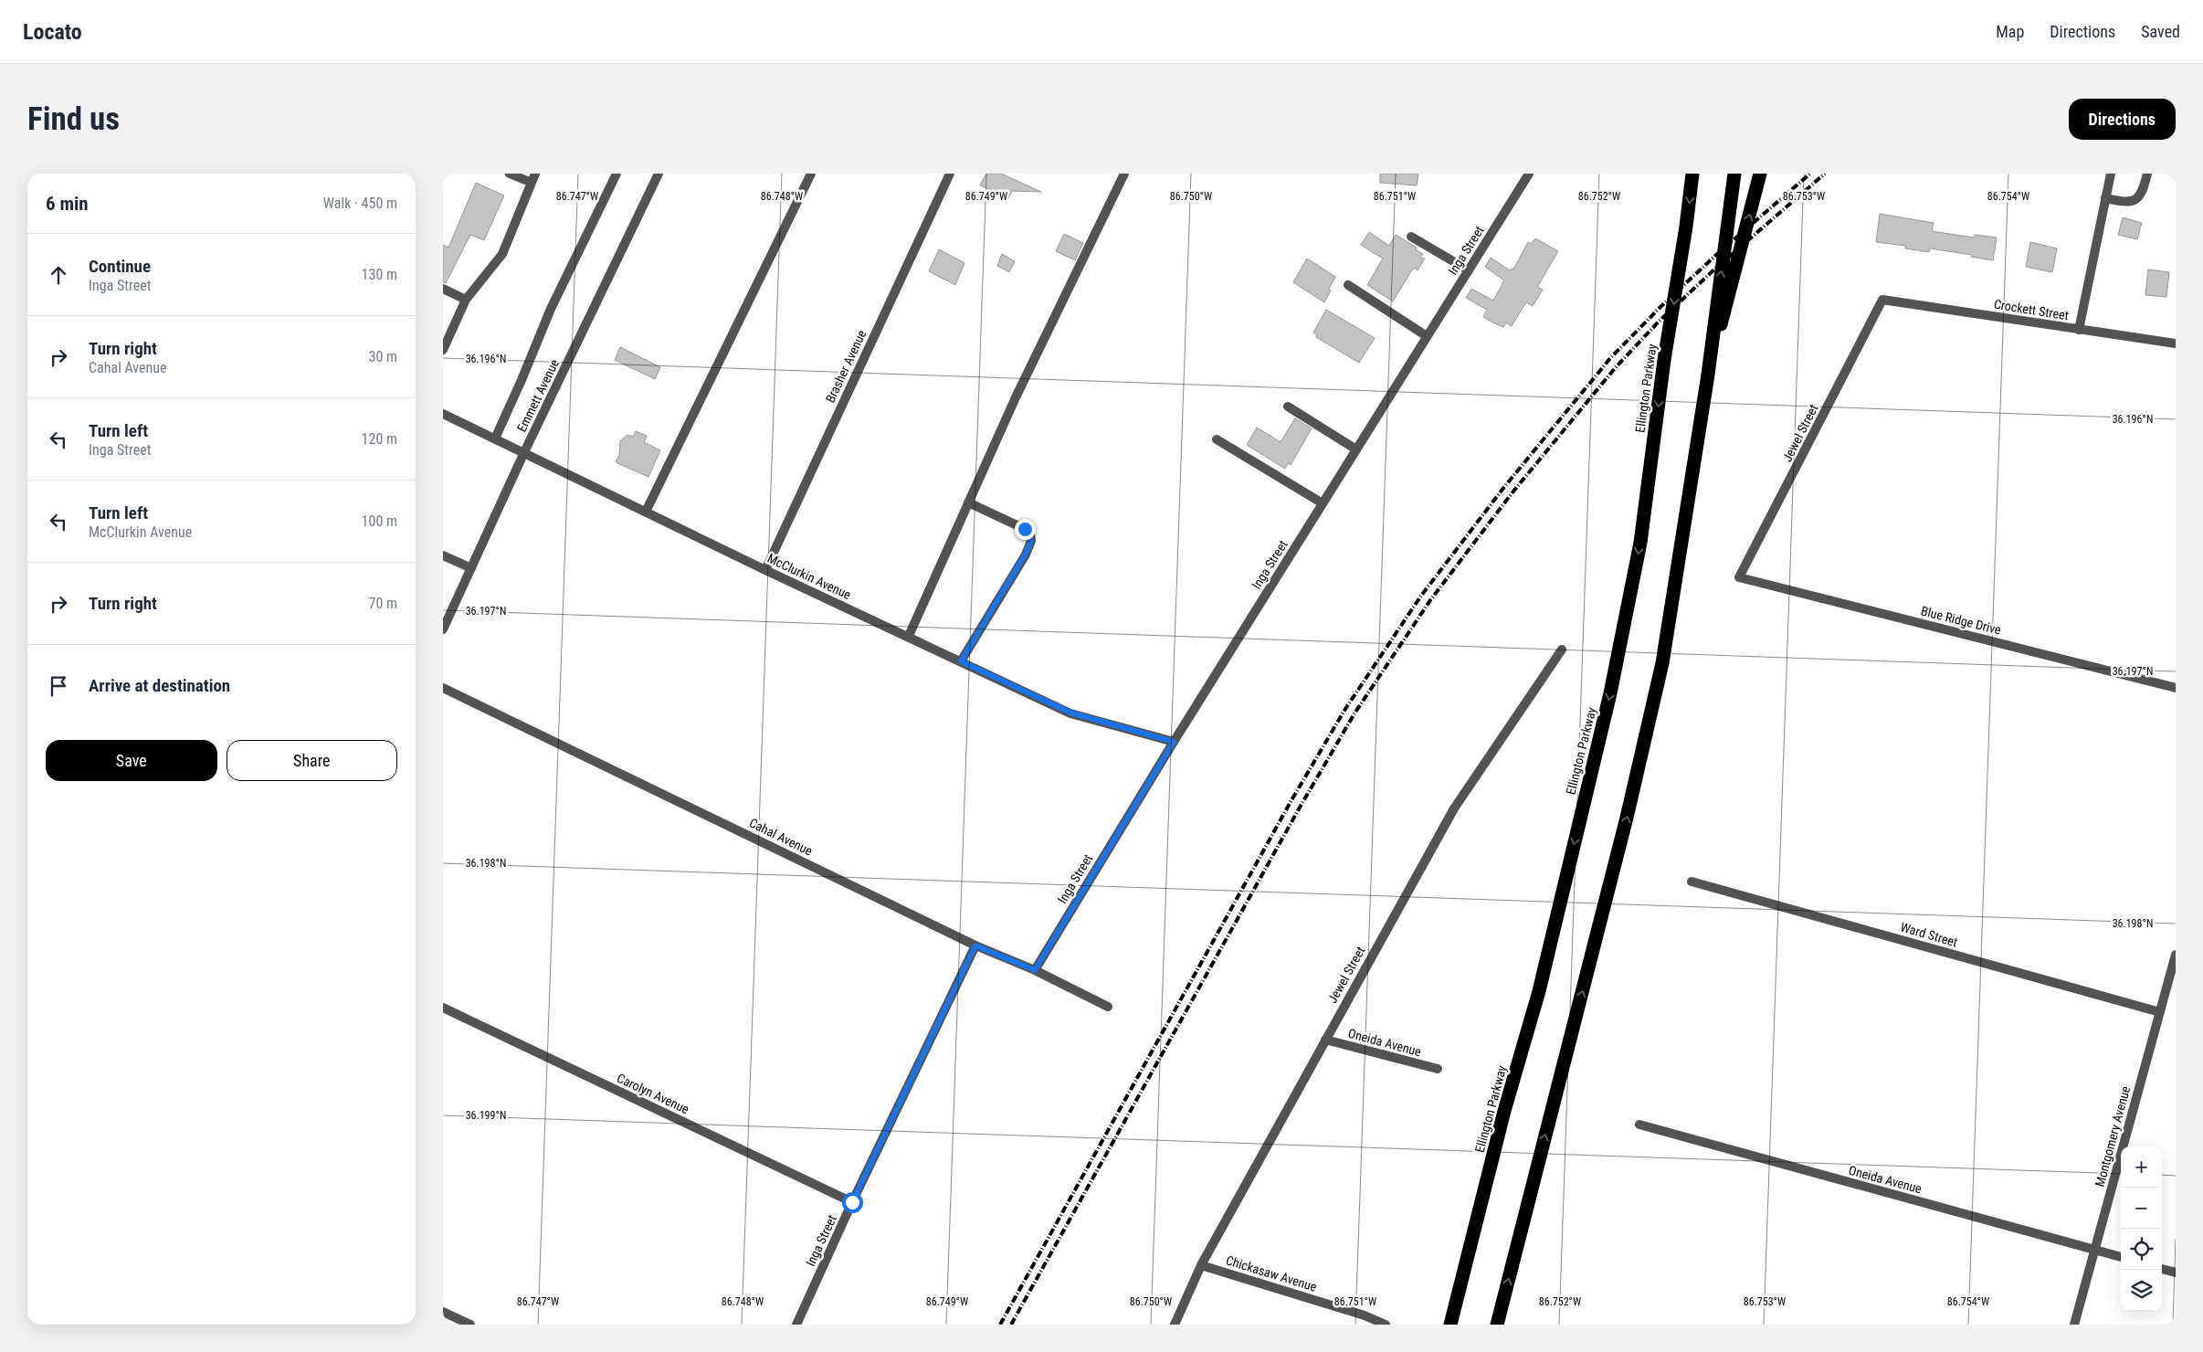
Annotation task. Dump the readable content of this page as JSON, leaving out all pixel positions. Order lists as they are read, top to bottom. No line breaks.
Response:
{"streets":{"highway":["Ellington Parkway"],"street":["Inga Street","Crockett Street","Brasher Avenue","Emmett Avenue","Jewel Street","McClurkin Avenue","Blue Ridge Drive","Cahal Avenue","Ward Street","Oneida Avenue","Carolyn Avenue","Montgomery Avenue","Chickasaw Avenue"]},"crossings":[["Inga Street","McClurkin Avenue"],["Inga Street","Cahal Avenue"],["Inga Street","Carolyn Avenue"],["Crockett Street","Jewel Street"],["Brasher Avenue","McClurkin Avenue"],["Emmett Avenue","McClurkin Avenue"],["Jewel Street","Blue Ridge Drive"],["Jewel Street","Oneida Avenue"],["Jewel Street","Chickasaw Avenue"],["Ward Street","Montgomery Avenue"],["Oneida Avenue","Montgomery Avenue"]],"page":{"header":"Locato","nav":["Map","Directions","Saved"],"buttons":["Directions",["Save","Share"]],"title":"Find us","heading":["6 min","Walk · 450 m"],"list":[["Continue","Inga Street","130 m"],["Turn right","Cahal Avenue","30 m"],["Turn left","Inga Street","120 m"],["Turn left","McClurkin Avenue","100 m"],["Turn right","70 m"],"Arrive at destination"],"map_buttons":["+","−"]},"coordinates":["86.747°W","86.748°W","86.749°W","86.750°W","86.751°W","86.752°W","86.753°W","86.754°W","36.196°N","36.197°N","36.198°N","36.199°N"]}
